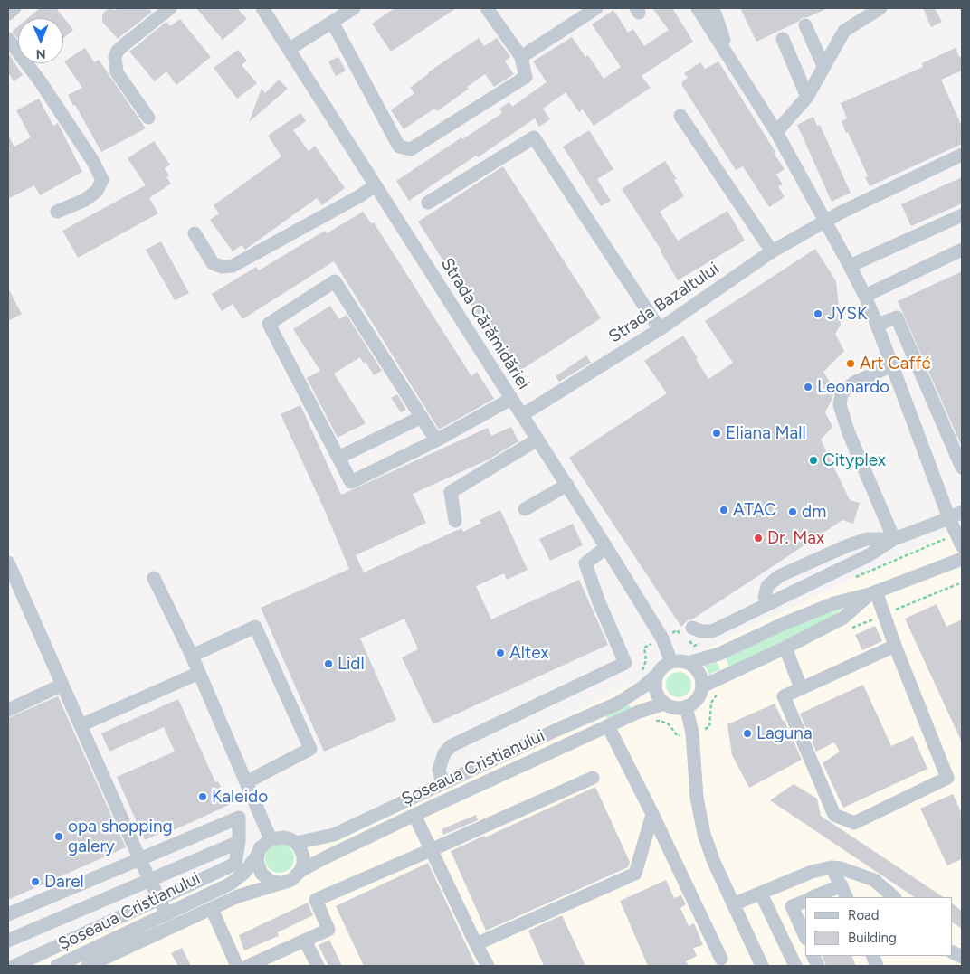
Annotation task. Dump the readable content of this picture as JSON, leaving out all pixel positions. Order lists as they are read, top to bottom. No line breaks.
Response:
{"streets":{"street":["Strada Bazaltului","Strada Cărămidăriei","Șoseaua Cristianului"]},"crossings":[["Strada Bazaltului","Strada Cărămidăriei"],["Strada Cărămidăriei","Șoseaua Cristianului"]],"places":["JYSK","Art Caffé","Leonardo","Eliana Mall","Cityplex","ATAC","dm","Dr. Max","Altex","Lidl","Laguna","Kaleido","opa shopping galery","Darel"],"legend":["Road","Building"],"north":"bottom"}
